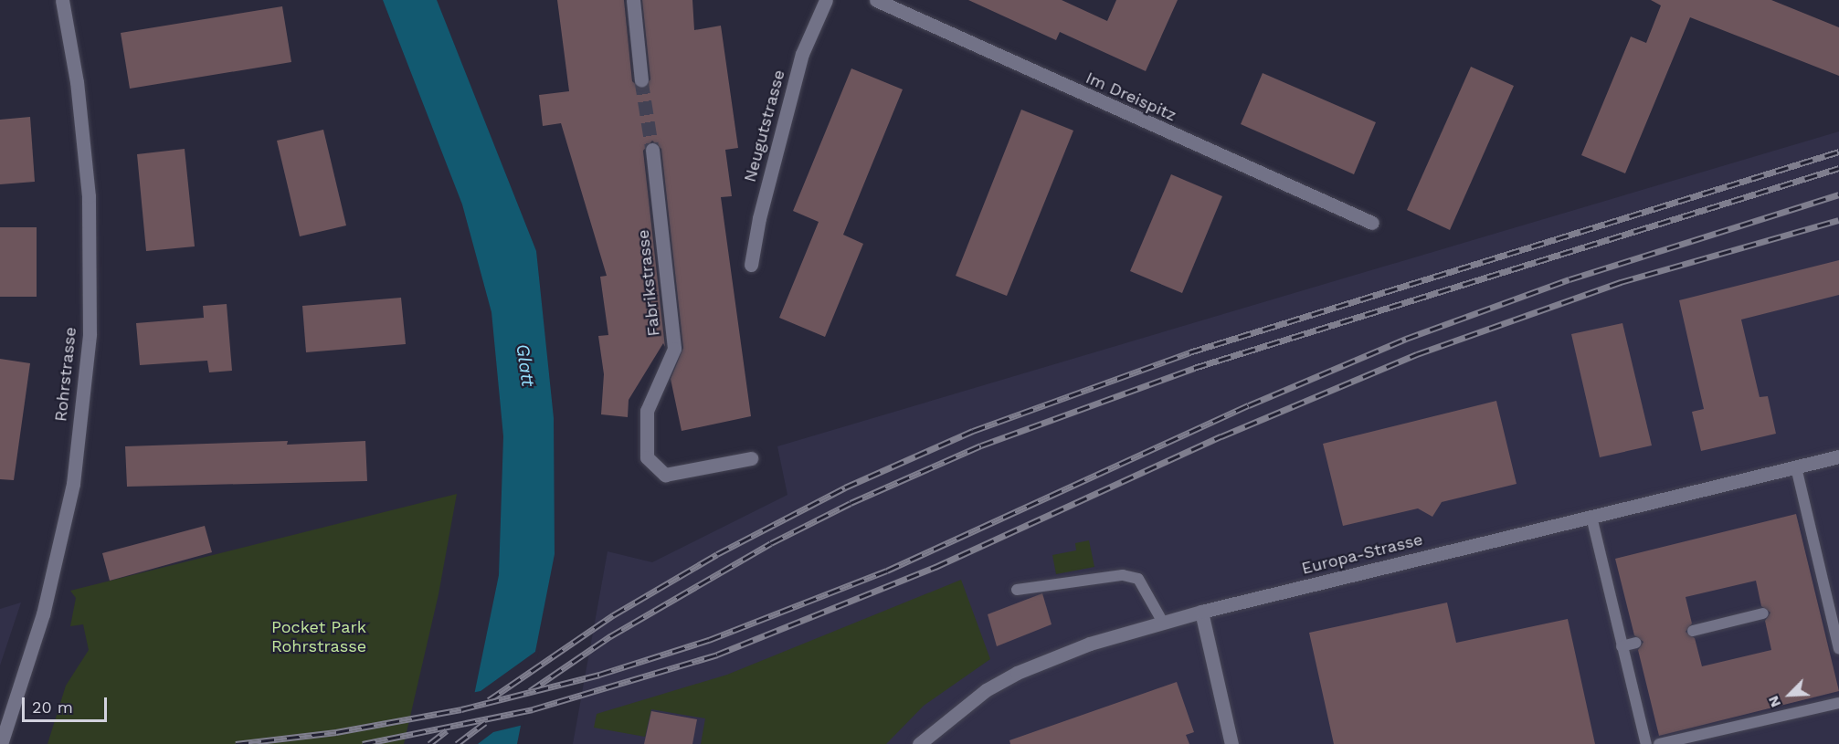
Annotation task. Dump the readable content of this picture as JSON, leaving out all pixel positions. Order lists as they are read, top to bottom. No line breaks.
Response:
{"streets":{"street":["Im Dreispitz","Neugutstrasse","Fabrikstrasse","Rohrstrasse","Europa-Strasse"]},"water":["Glatt"],"parks":["Pocket Park Rohrstrasse"],"scale_bar":"20 m","north":"bottom left"}
